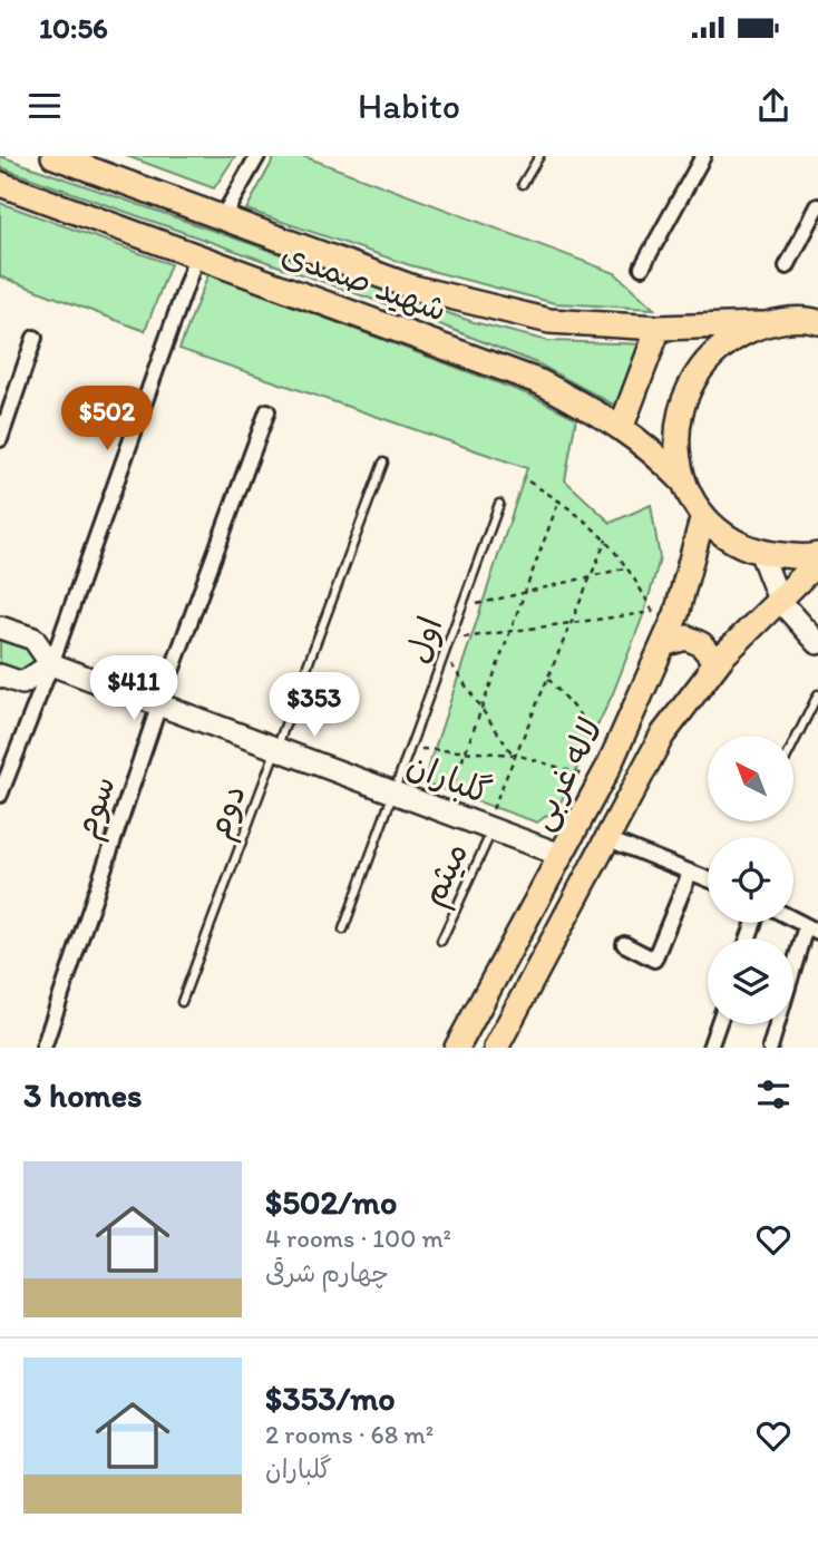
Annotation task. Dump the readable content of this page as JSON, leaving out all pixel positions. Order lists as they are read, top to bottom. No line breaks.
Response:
{"streets":{"main road":["شهید صمدی","لاله غربی"],"street":["گلباران","سوم"],"lane":["اول","دوم","میثم"]},"crossings":[["اول","گلباران"],["لاله غربی","گلباران"],["گلباران","سوم"],["گلباران","دوم"],["گلباران","میثم"]],"north":"top left","page":{"status":"10:56","header":"Habito","price":["$502","$411","$353"],"heading":"3 homes","list":[{"name":"$502/mo","note":"4 rooms · 100 m² · چهارم شرقی"},{"name":"$353/mo","note":"2 rooms · 68 m² · گلباران"}]}}
